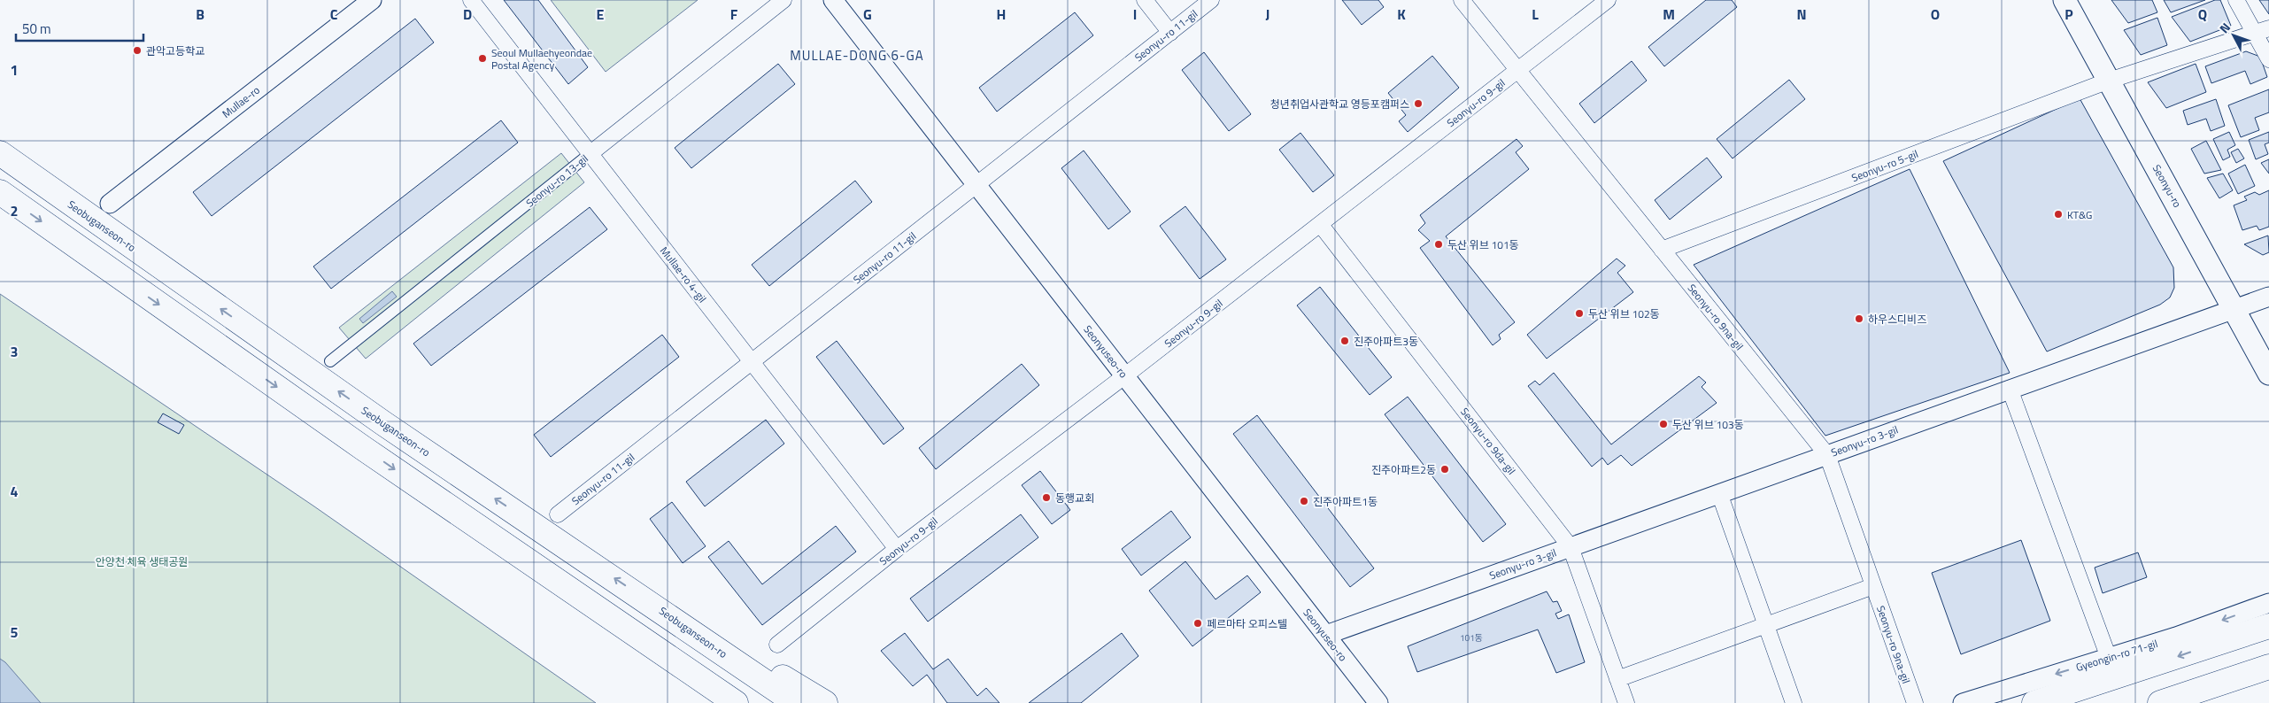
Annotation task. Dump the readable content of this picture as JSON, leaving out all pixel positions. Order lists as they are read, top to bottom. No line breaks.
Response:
{"streets":{"main road":["Seonyu-ro","Seobuganseon-ro"],"street":["Seonyu-ro 11-gil","Mullae-ro","Seonyu-ro 9-gil","Seonyu-ro 5-gil","Seonyu-ro 13-gil","Mullae-ro 4-gil","Seonyu-ro 9na-gil","Seonyuseo-ro","Seonyu-ro 9da-gil","Seonyu-ro 3-gil","Gyeongin-ro 71-gil"]},"crossings":[["Seonyu-ro 11-gil","Mullae-ro 4-gil"],["Seonyu-ro 11-gil","Seonyuseo-ro"],["Seonyu-ro 9-gil","Mullae-ro 4-gil"],["Seonyu-ro 9-gil","Seonyu-ro 9na-gil"],["Seonyu-ro 9-gil","Seonyuseo-ro"],["Seonyu-ro 9-gil","Seonyu-ro 9da-gil"],["Seonyu-ro 5-gil","Seonyu-ro"],["Seonyu-ro 5-gil","Seonyu-ro 9na-gil"],["Seonyu-ro 13-gil","Mullae-ro 4-gil"],["Seonyu-ro","Seonyu-ro 3-gil"],["Seonyu-ro 9na-gil","Seonyu-ro 3-gil"],["Seonyuseo-ro","Seonyu-ro 3-gil"],["Seonyu-ro 9da-gil","Seonyu-ro 3-gil"]],"one_way":["Gyeongin-ro 71-gil"],"districts":["MULLAE-DONG 6-GA"],"parks":["안양천 체육 생태공원"],"places":["관악고등학교","Seoul Mullaehyeondae Postal Agency","청년취업사관학교 영등포캠퍼스","KT&G","두산 위브 101동","두산 위브 102동","하우스디비즈","진주아파트3동","두산 위브 103동","진주아파트2동","동행교회","진주아파트1동","페르마타 오피스텔"],"house_numbers":["101동"],"scale_bar":"50 m","north":"top left","grid":{"columns":["B","C","D","E","F","G","H","I","J","K","L","M","N","O","P","Q"],"rows":["1","2","3","4","5"]}}
